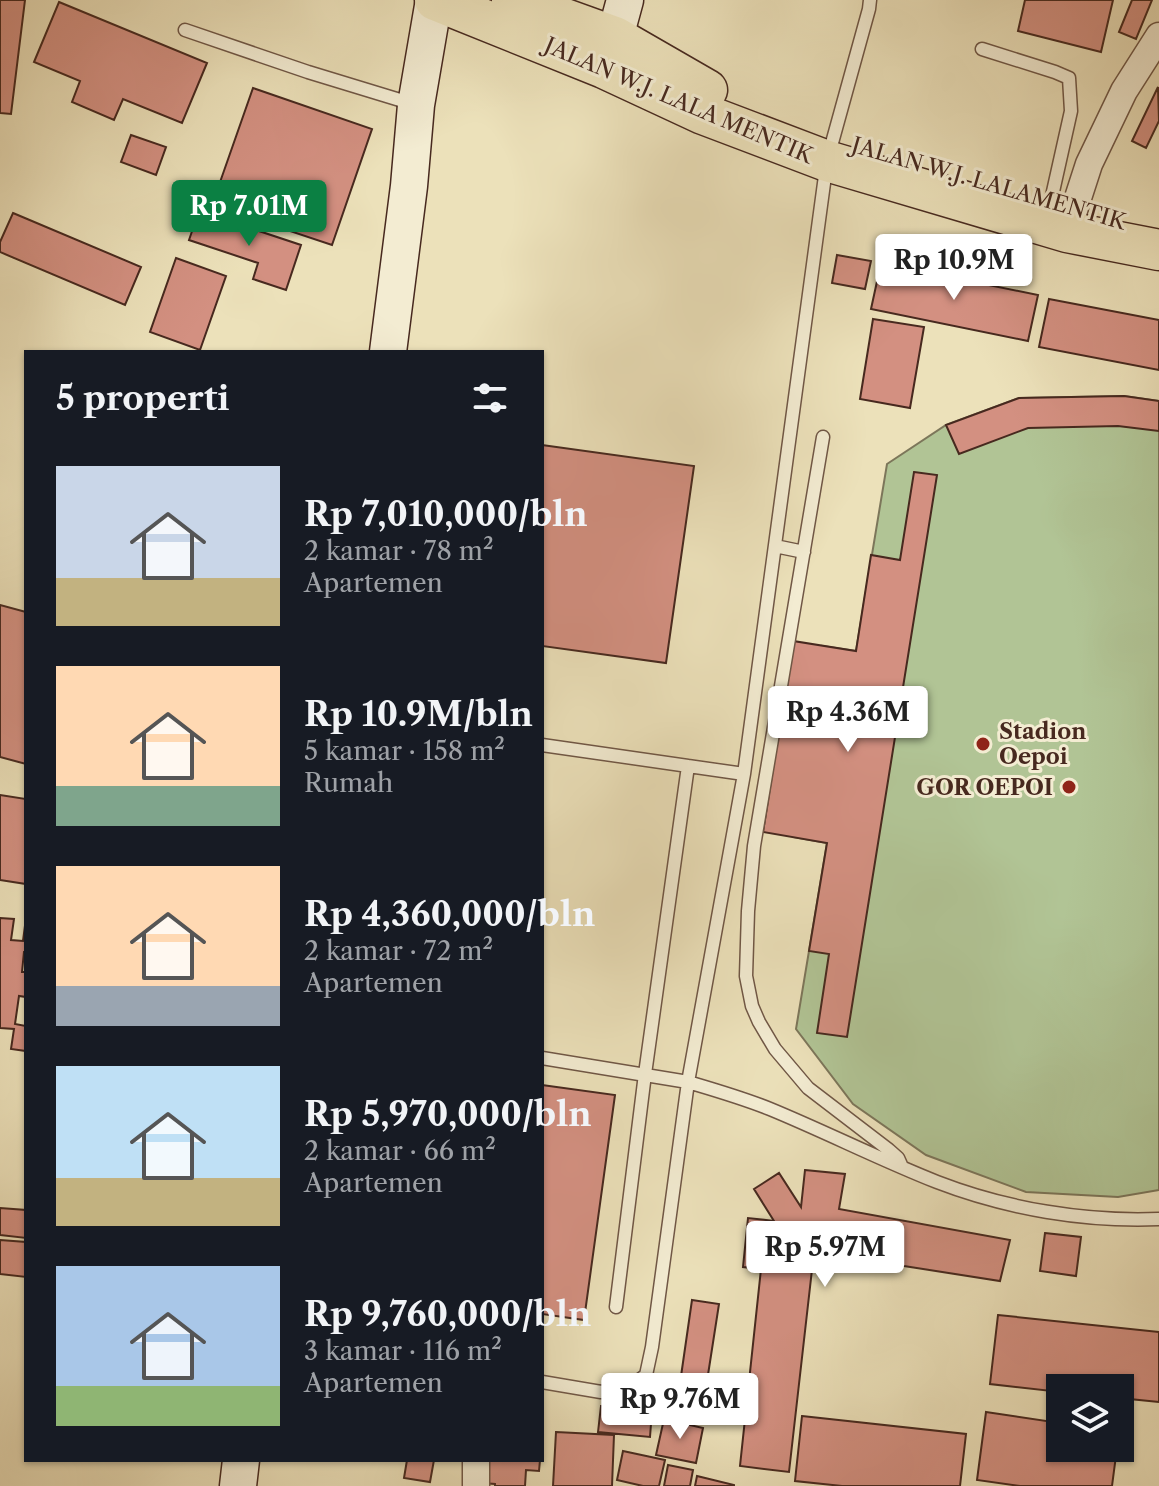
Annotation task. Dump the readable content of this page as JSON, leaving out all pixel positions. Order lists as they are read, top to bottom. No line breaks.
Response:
{"streets":{"main road":["JALAN W.J. LALA MENTIK","JALAN W.J. LALAMENTIK"]},"crossings":[["JALAN W.J. LALA MENTIK","JALAN W.J. LALAMENTIK"]],"places":["Stadion Oepoi","GOR OEPOI"],"page":{"price":["Rp 7.01M","Rp 10.9M","Rp 4.36M","Rp 5.97M","Rp 9.76M"],"heading":"5 properti","list":[{"name":"Rp 7,010,000/bln","note":"2 kamar · 78 m² · Apartemen"},{"name":"Rp 10.9M/bln","note":"5 kamar · 158 m² · Rumah"},{"name":"Rp 4,360,000/bln","note":"2 kamar · 72 m² · Apartemen"},{"name":"Rp 5,970,000/bln","note":"2 kamar · 66 m² · Apartemen"},{"name":"Rp 9,760,000/bln","note":"3 kamar · 116 m² · Apartemen"}]}}
